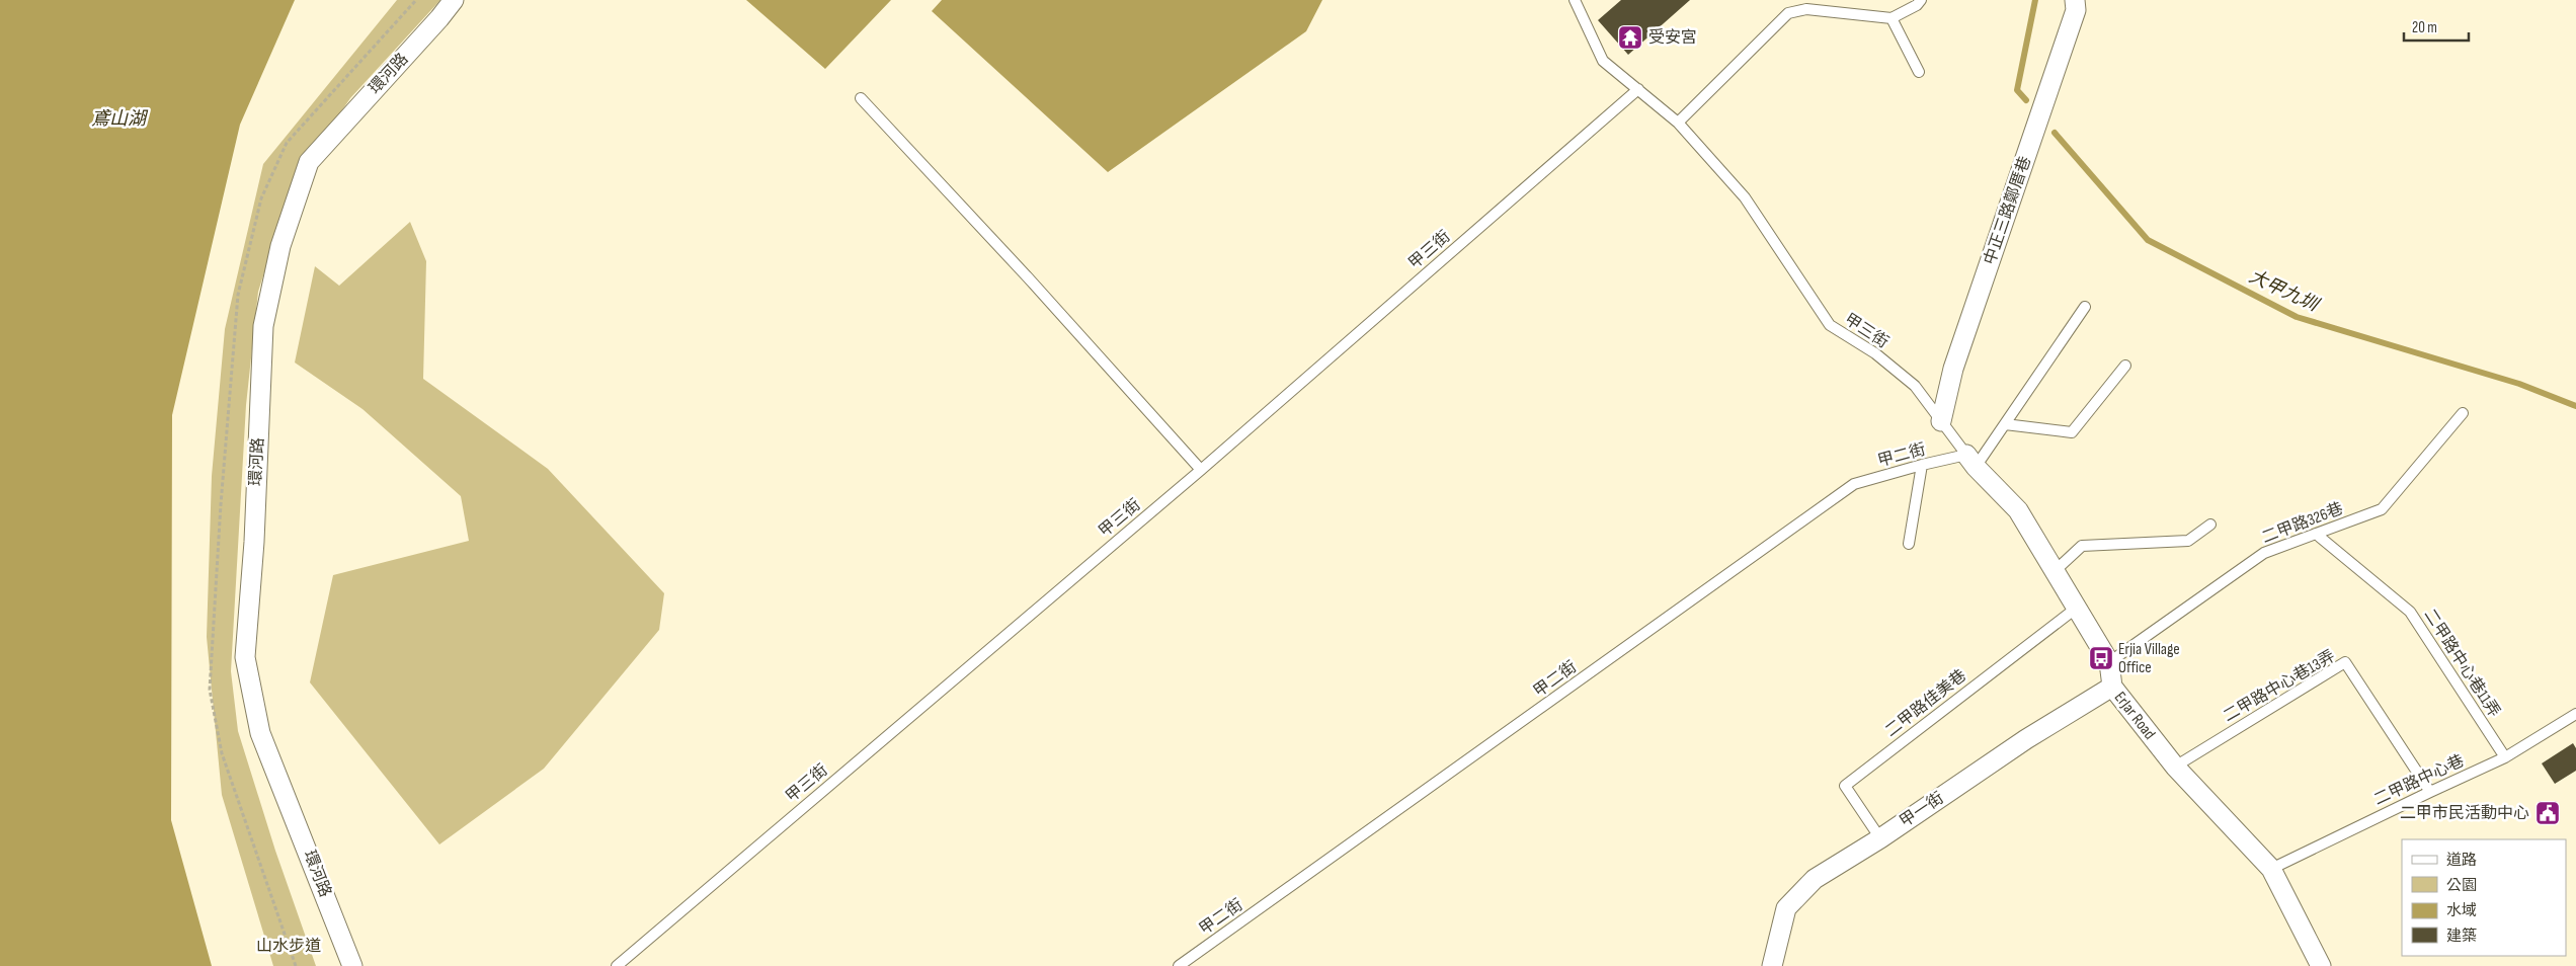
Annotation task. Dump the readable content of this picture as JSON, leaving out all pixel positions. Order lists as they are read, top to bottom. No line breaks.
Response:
{"streets":{"street":["環河路","中正三路鄭厝巷","ErJar Road","甲一街"],"lane":["甲三街","甲二街","二甲路326巷","二甲路中心巷11弄","二甲路中心巷13弄","二甲路佳美巷","二甲路中心巷"]},"crossings":[["中正三路鄭厝巷","甲三街"],["甲三街","甲二街"],["甲三街","ErJar Road"],["甲二街","ErJar Road"],["二甲路326巷","二甲路中心巷11弄"],["二甲路326巷","ErJar Road"],["二甲路中心巷11弄","二甲路中心巷"],["二甲路中心巷13弄","ErJar Road"],["二甲路中心巷13弄","二甲路中心巷"],["二甲路佳美巷","ErJar Road"],["二甲路佳美巷","甲一街"],["ErJar Road","二甲路中心巷"],["ErJar Road","甲一街"]],"water":["鳶山湖","大甲九圳"],"parks":["山水步道"],"places":{"temple":["受安宮"],"bus stop":["Erjia Village Office"],"public building":["二甲市民活動中心"]},"legend":["道路","公園","水域","建築"],"scale_bar":"20 m"}
